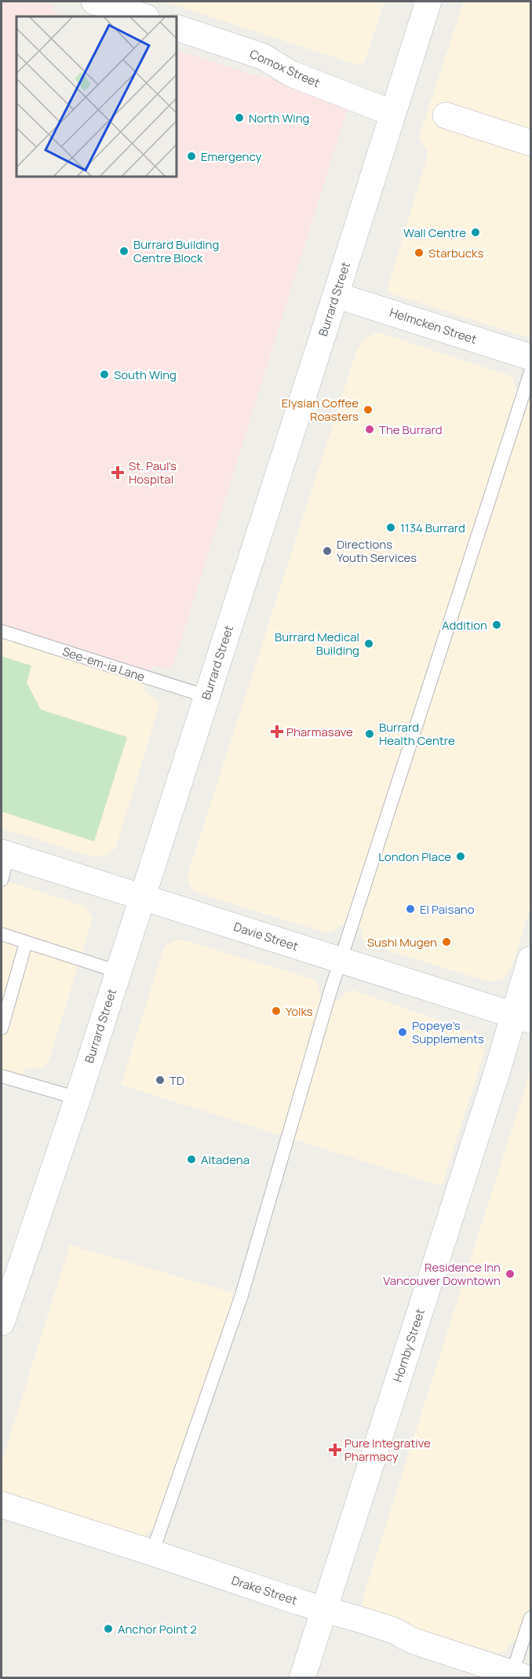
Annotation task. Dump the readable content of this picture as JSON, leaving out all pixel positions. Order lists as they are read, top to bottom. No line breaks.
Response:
{"streets":{"main road":["Comox Street","Burrard Street","Helmcken Street","Davie Street","Hornby Street","Drake Street"],"lane":["See-em-ia Lane"]},"crossings":[["Comox Street","Burrard Street"],["Burrard Street","Helmcken Street"],["Burrard Street","See-em-ia Lane"],["Burrard Street","Davie Street"],["Davie Street","Hornby Street"],["Hornby Street","Drake Street"]],"places":{"other":["North Wing","Emergency","Wall Centre","Burrard Building Centre Block","Starbucks","South Wing","Elysian Coffee Roasters","The Burrard","1134 Burrard","Directions Youth Services","Addition","Burrard Medical Building","Burrard Health Centre","London Place","El Paisano","Sushi Mugen","Yolks","Popeye's Supplements","TD","Altadena","Residence Inn Vancouver Downtown","Anchor Point 2"],"health":["St. Paul's Hospital","Pharmasave","Pure Integrative Pharmacy"]}}
